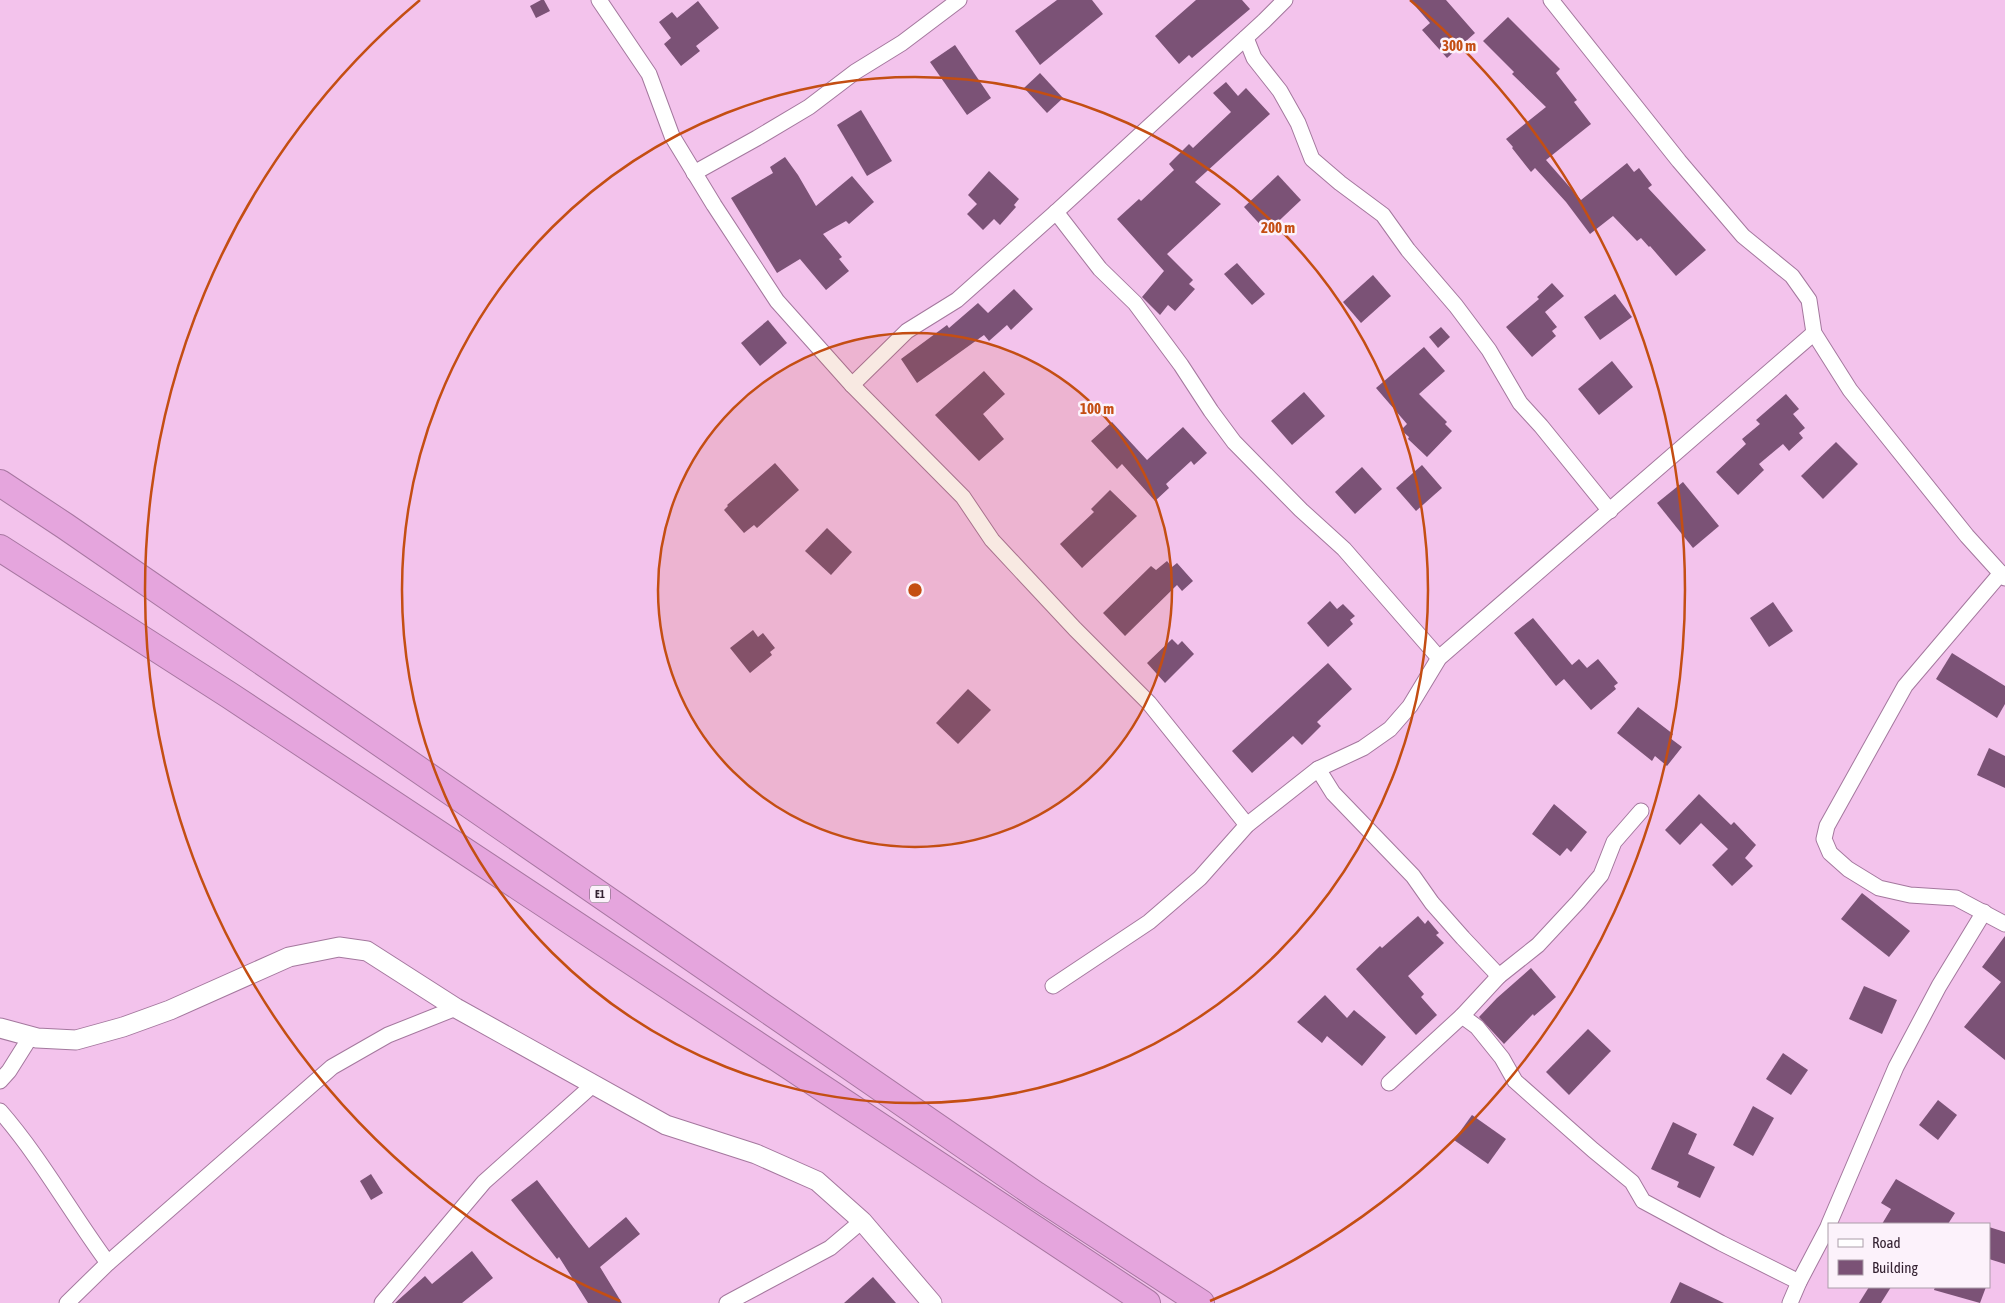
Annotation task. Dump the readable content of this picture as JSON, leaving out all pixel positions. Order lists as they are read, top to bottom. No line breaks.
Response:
{"streets":{"highway":["E1"]},"legend":["Road","Building"],"rings":["300 m","200 m","100 m"]}
